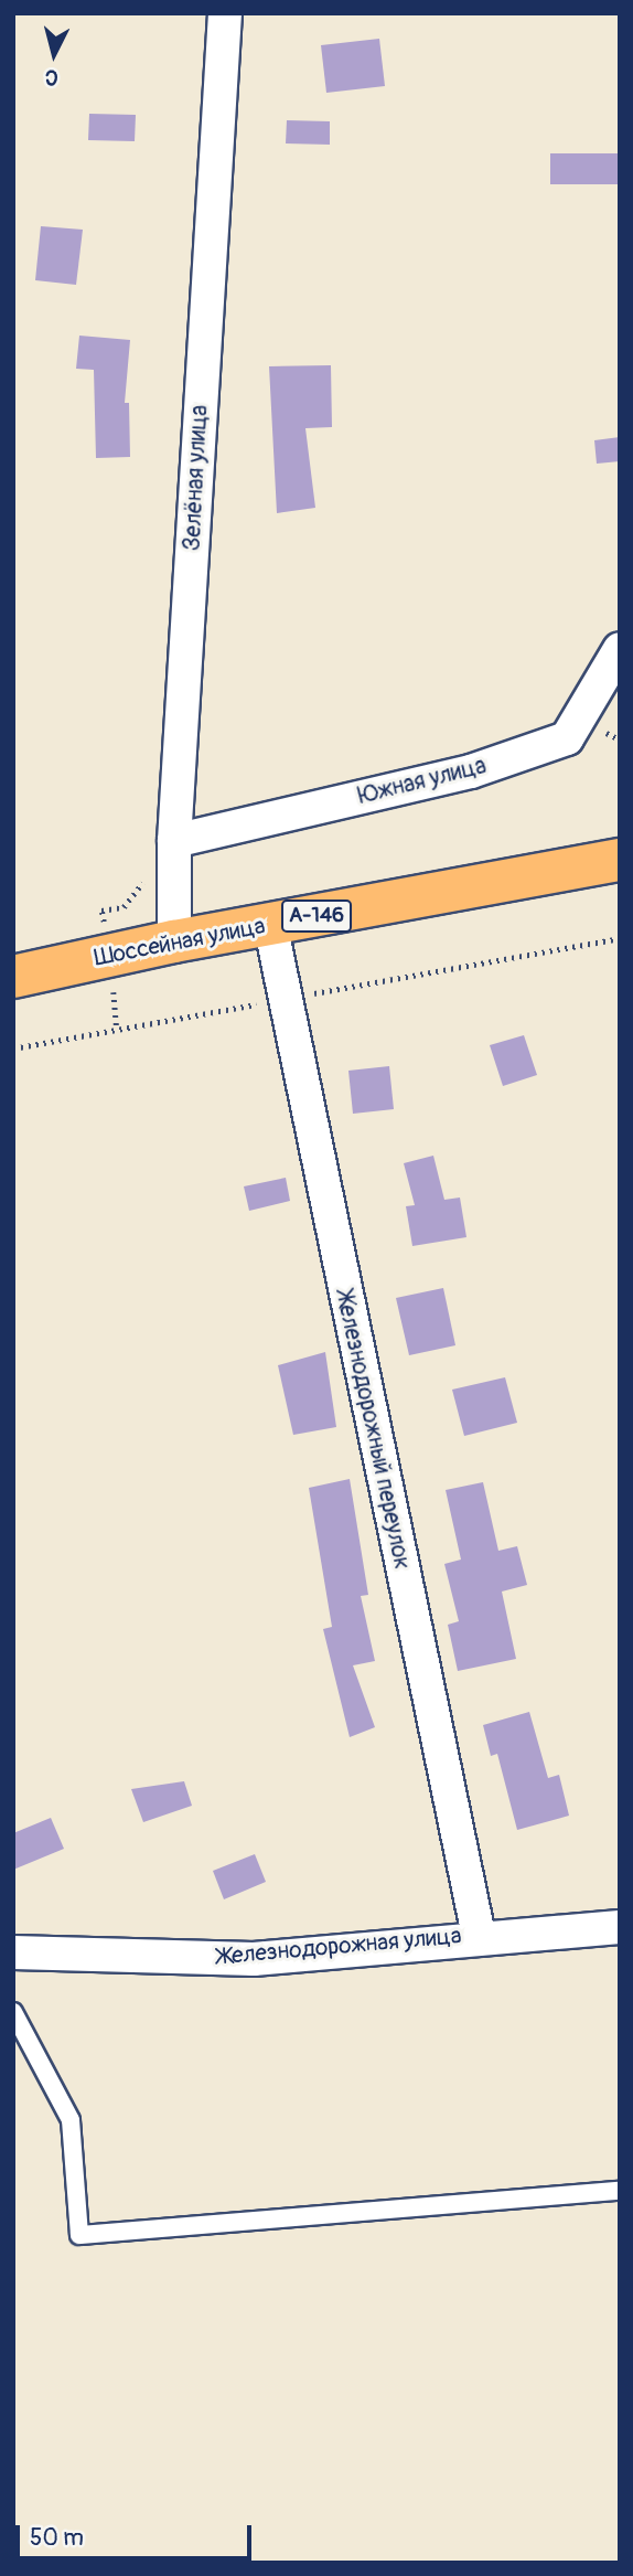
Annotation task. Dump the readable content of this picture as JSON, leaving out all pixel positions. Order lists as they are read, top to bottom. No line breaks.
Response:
{"streets":{"highway":["А-146","Шоссейная улица"],"street":["Зелёная улица","Южная улица","Железнодорожный переулок","Железнодорожная улица"]},"crossings":[["Зелёная улица","Южная улица"],["Зелёная улица","Шоссейная улица"],["Шоссейная улица","Железнодорожный переулок"],["Железнодорожный переулок","Железнодорожная улица"]],"scale_bar":"50 m","north":"bottom"}
